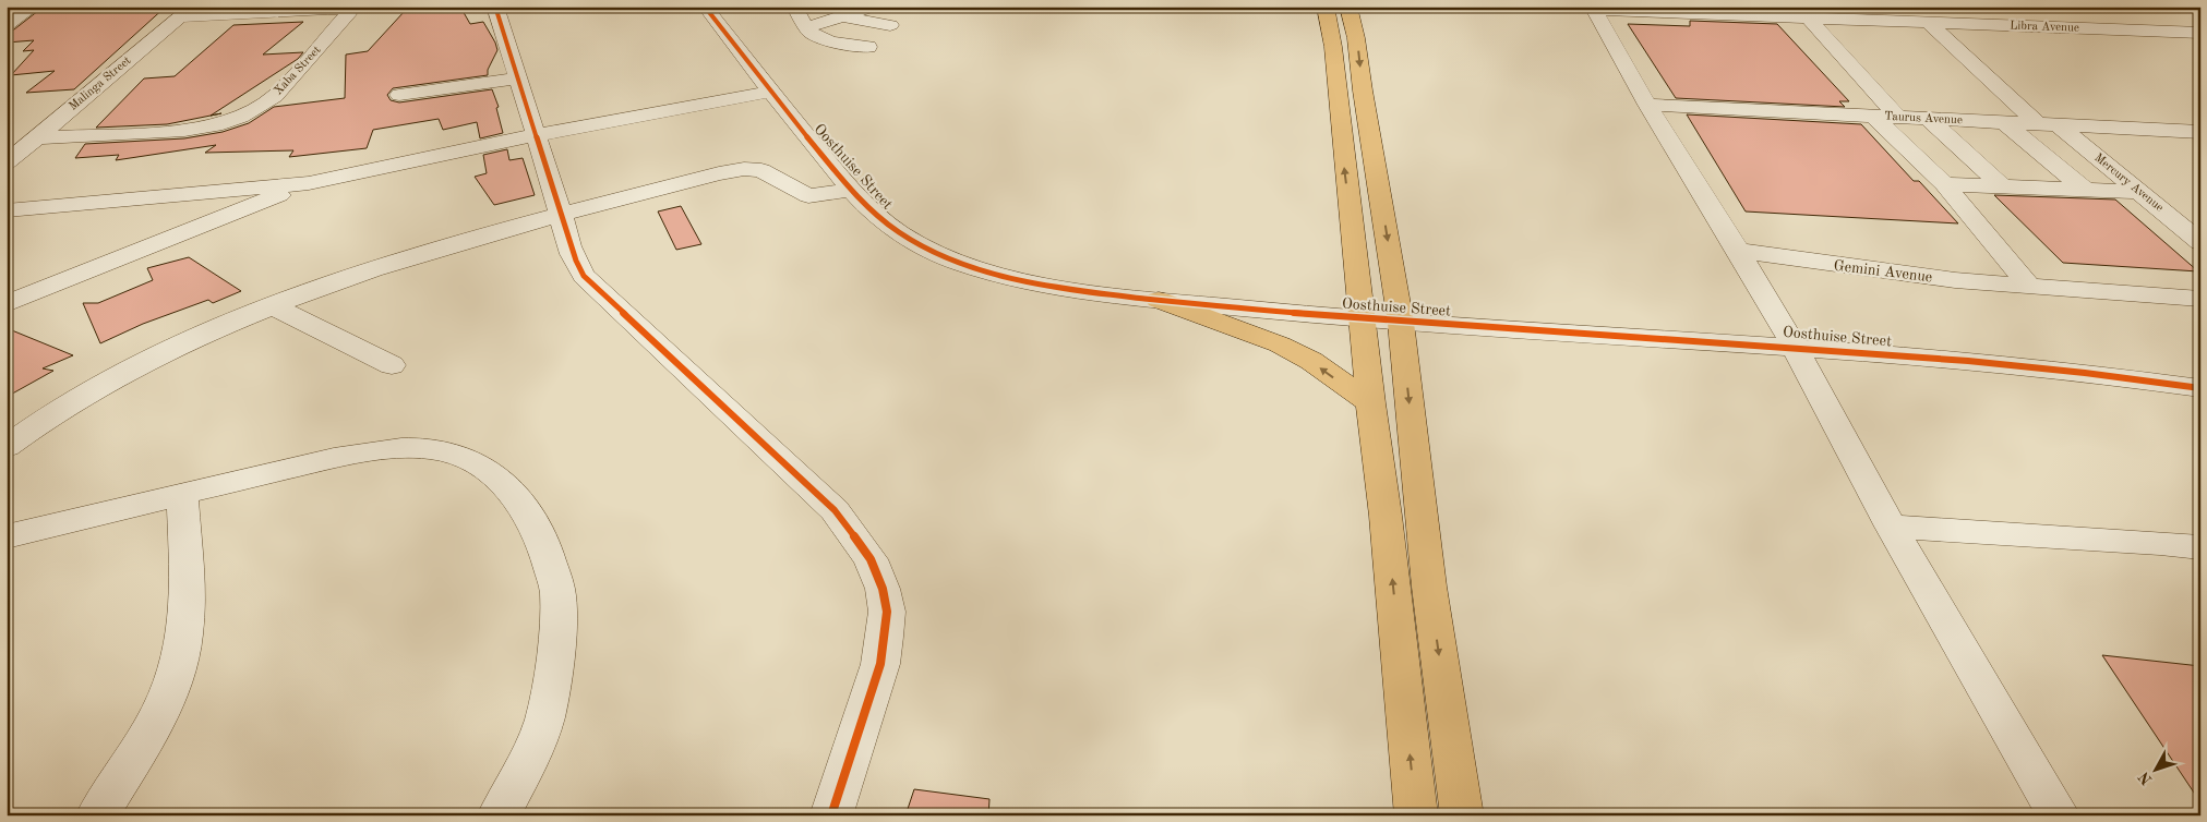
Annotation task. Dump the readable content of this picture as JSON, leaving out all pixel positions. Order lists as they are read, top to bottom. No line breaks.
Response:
{"streets":{"street":["Libra Avenue","Xaba Street","Malinga Street","Taurus Avenue","Oosthuise Street","Mercury Avenue","Gemini Avenue"]},"crossings":[["Libra Avenue","Mercury Avenue"],["Xaba Street","Malinga Street"],["Taurus Avenue","Mercury Avenue"]],"north":"bottom left"}
